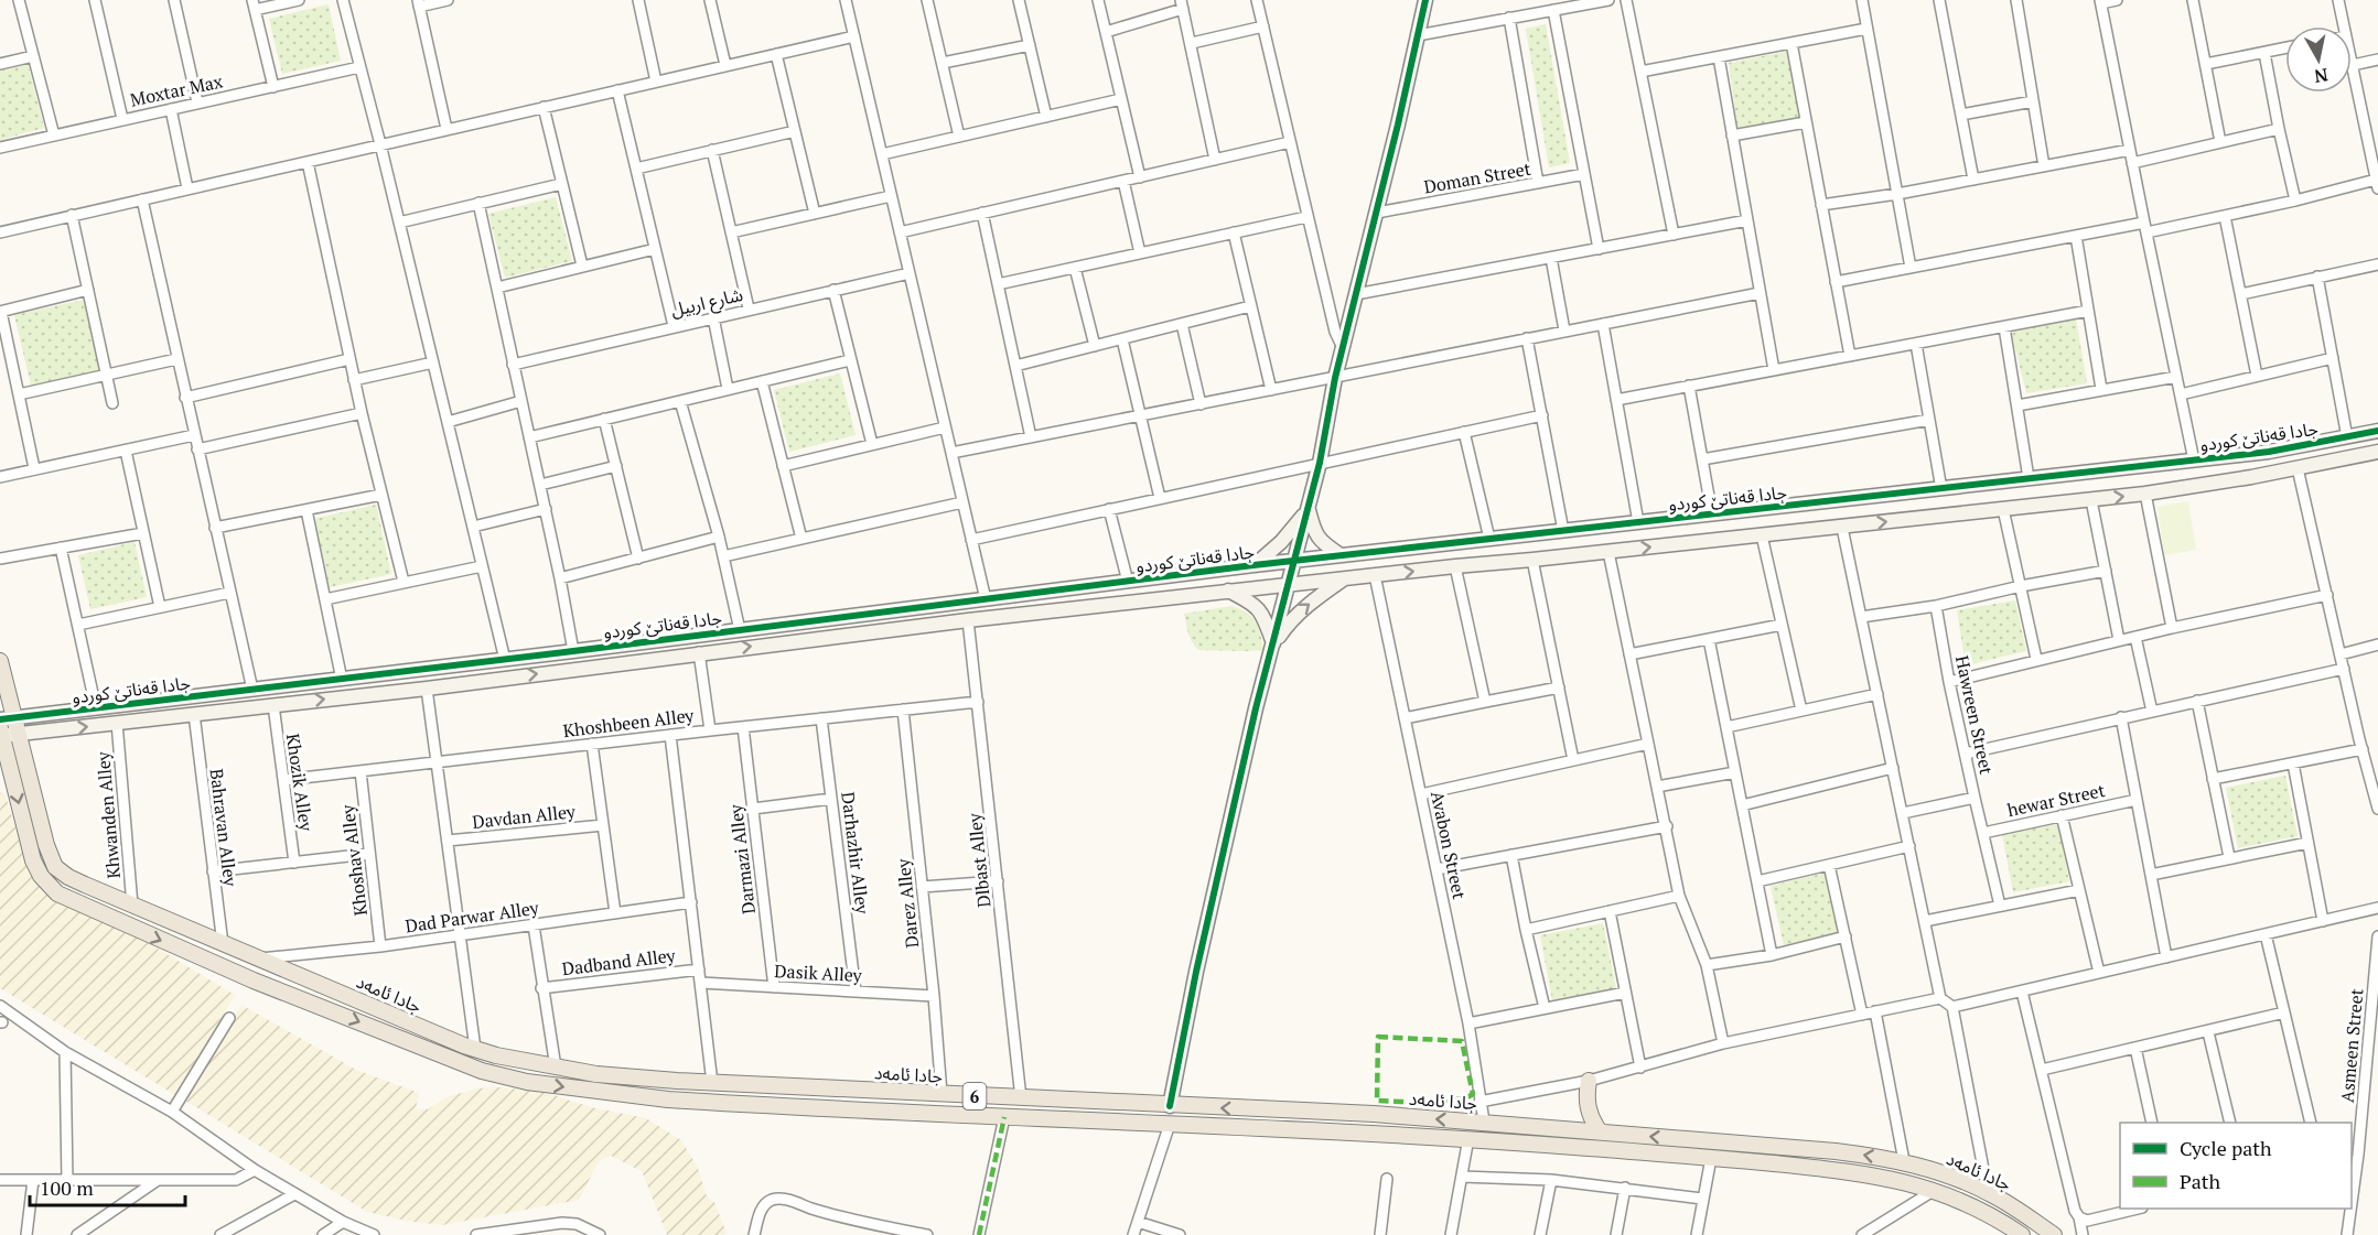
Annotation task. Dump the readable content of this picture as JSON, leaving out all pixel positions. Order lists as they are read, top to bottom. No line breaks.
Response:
{"streets":{"main road":["جادا ئامەد","6"],"street":["Moxtar Max","Doman Street","شارع اربيل","جادا قەناتێ کوردو","Hawreen Street","Khoshbeen Alley","Khozik Alley","hewar Street","Khwanden Alley","Davdan Alley","Bahravan Alley","Avabon Street","Darhazhir Alley","Darmazi Alley","Khoshav Alley","Dlbast Alley","Darez Alley","Dad Parwar Alley","Dadband Alley","Dasik Alley","Asmeen Street"]},"crossings":[["جادا قەناتێ کوردو","Khozik Alley"],["جادا قەناتێ کوردو","Khwanden Alley"],["جادا قەناتێ کوردو","Bahravan Alley"],["جادا قەناتێ کوردو","Avabon Street"],["جادا قەناتێ کوردو","Dlbast Alley"],["جادا قەناتێ کوردو","جادا ئامەد"],["جادا قەناتێ کوردو","6"],["Khoshbeen Alley","Khozik Alley"],["Khoshbeen Alley","Davdan Alley"],["Khoshbeen Alley","Darhazhir Alley"],["Khoshbeen Alley","Darmazi Alley"],["Khoshbeen Alley","Khoshav Alley"],["Khoshbeen Alley","Dlbast Alley"],["Khoshbeen Alley","Darez Alley"],["Khwanden Alley","جادا ئامەد"],["Davdan Alley","Dad Parwar Alley"],["Bahravan Alley","جادا ئامەد"],["Avabon Street","جادا ئامەد"],["Darhazhir Alley","Dasik Alley"],["Darmazi Alley","Dasik Alley"],["Khoshav Alley","Dad Parwar Alley"],["Dlbast Alley","جادا ئامەد"],["Darez Alley","Dasik Alley"],["Darez Alley","جادا ئامەد"],["Dad Parwar Alley","جادا ئامەد"],["جادا ئامەد","6"]],"legend":["Cycle path","Path"],"scale_bar":"100 m","north":"bottom"}
